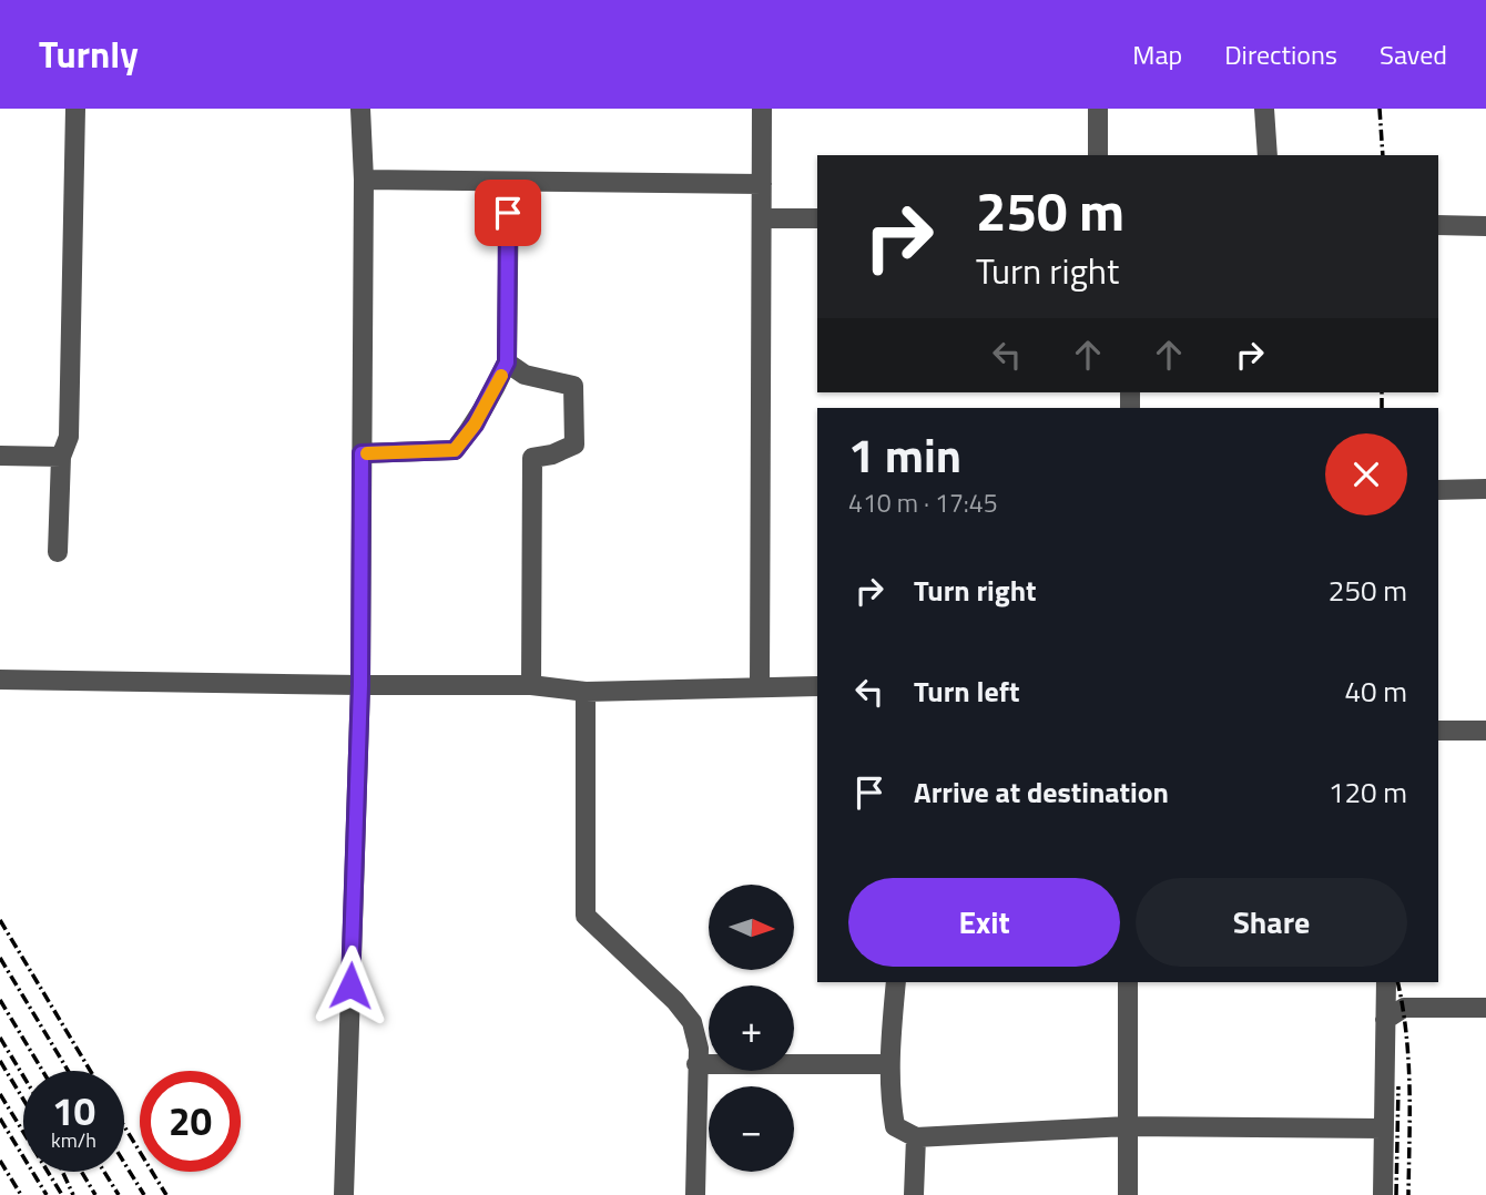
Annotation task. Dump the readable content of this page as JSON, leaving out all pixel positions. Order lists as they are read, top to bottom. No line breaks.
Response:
{"north":"right","page":{"header":"Turnly","nav":["Map","Directions","Saved"],"turn":["250 m","Turn right"],"heading":["1 min","410 m · 17:45"],"list":[{"name":"Turn right","value":"250 m"},{"name":"Turn left","value":"40 m"},{"name":"Arrive at destination","value":"120 m"}],"buttons":["Exit","Share"],"map_buttons":["+","−"],"speed":"10 km/h","limit":"20"}}
